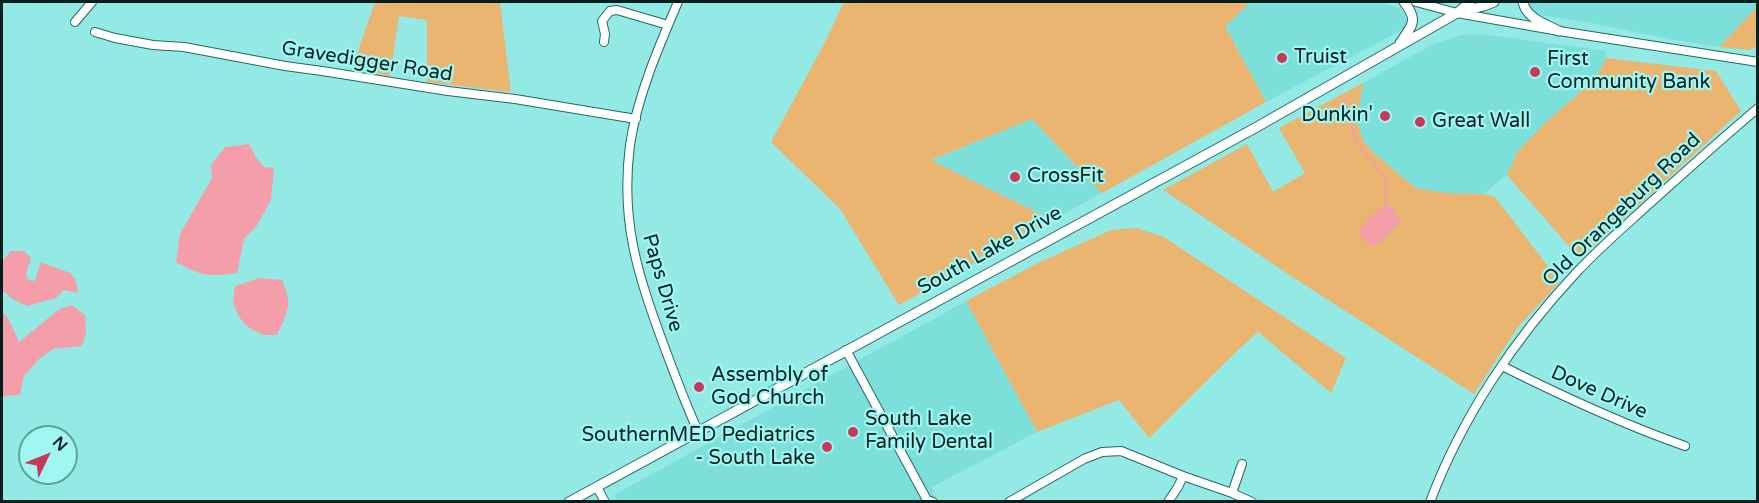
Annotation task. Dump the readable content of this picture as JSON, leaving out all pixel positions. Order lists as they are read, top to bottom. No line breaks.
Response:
{"streets":{"main road":["South Lake Drive"],"street":["Gravedigger Road","Old Orangeburg Road","Paps Drive","Dove Drive"]},"crossings":[["Gravedigger Road","Paps Drive"],["Old Orangeburg Road","Dove Drive"],["South Lake Drive","Paps Drive"]],"places":["Truist","First Community Bank","Dunkin'","Great Wall","CrossFit","Assembly of God Church","South Lake Family Dental","SouthernMED Pediatrics - South Lake"],"north":"top right"}
